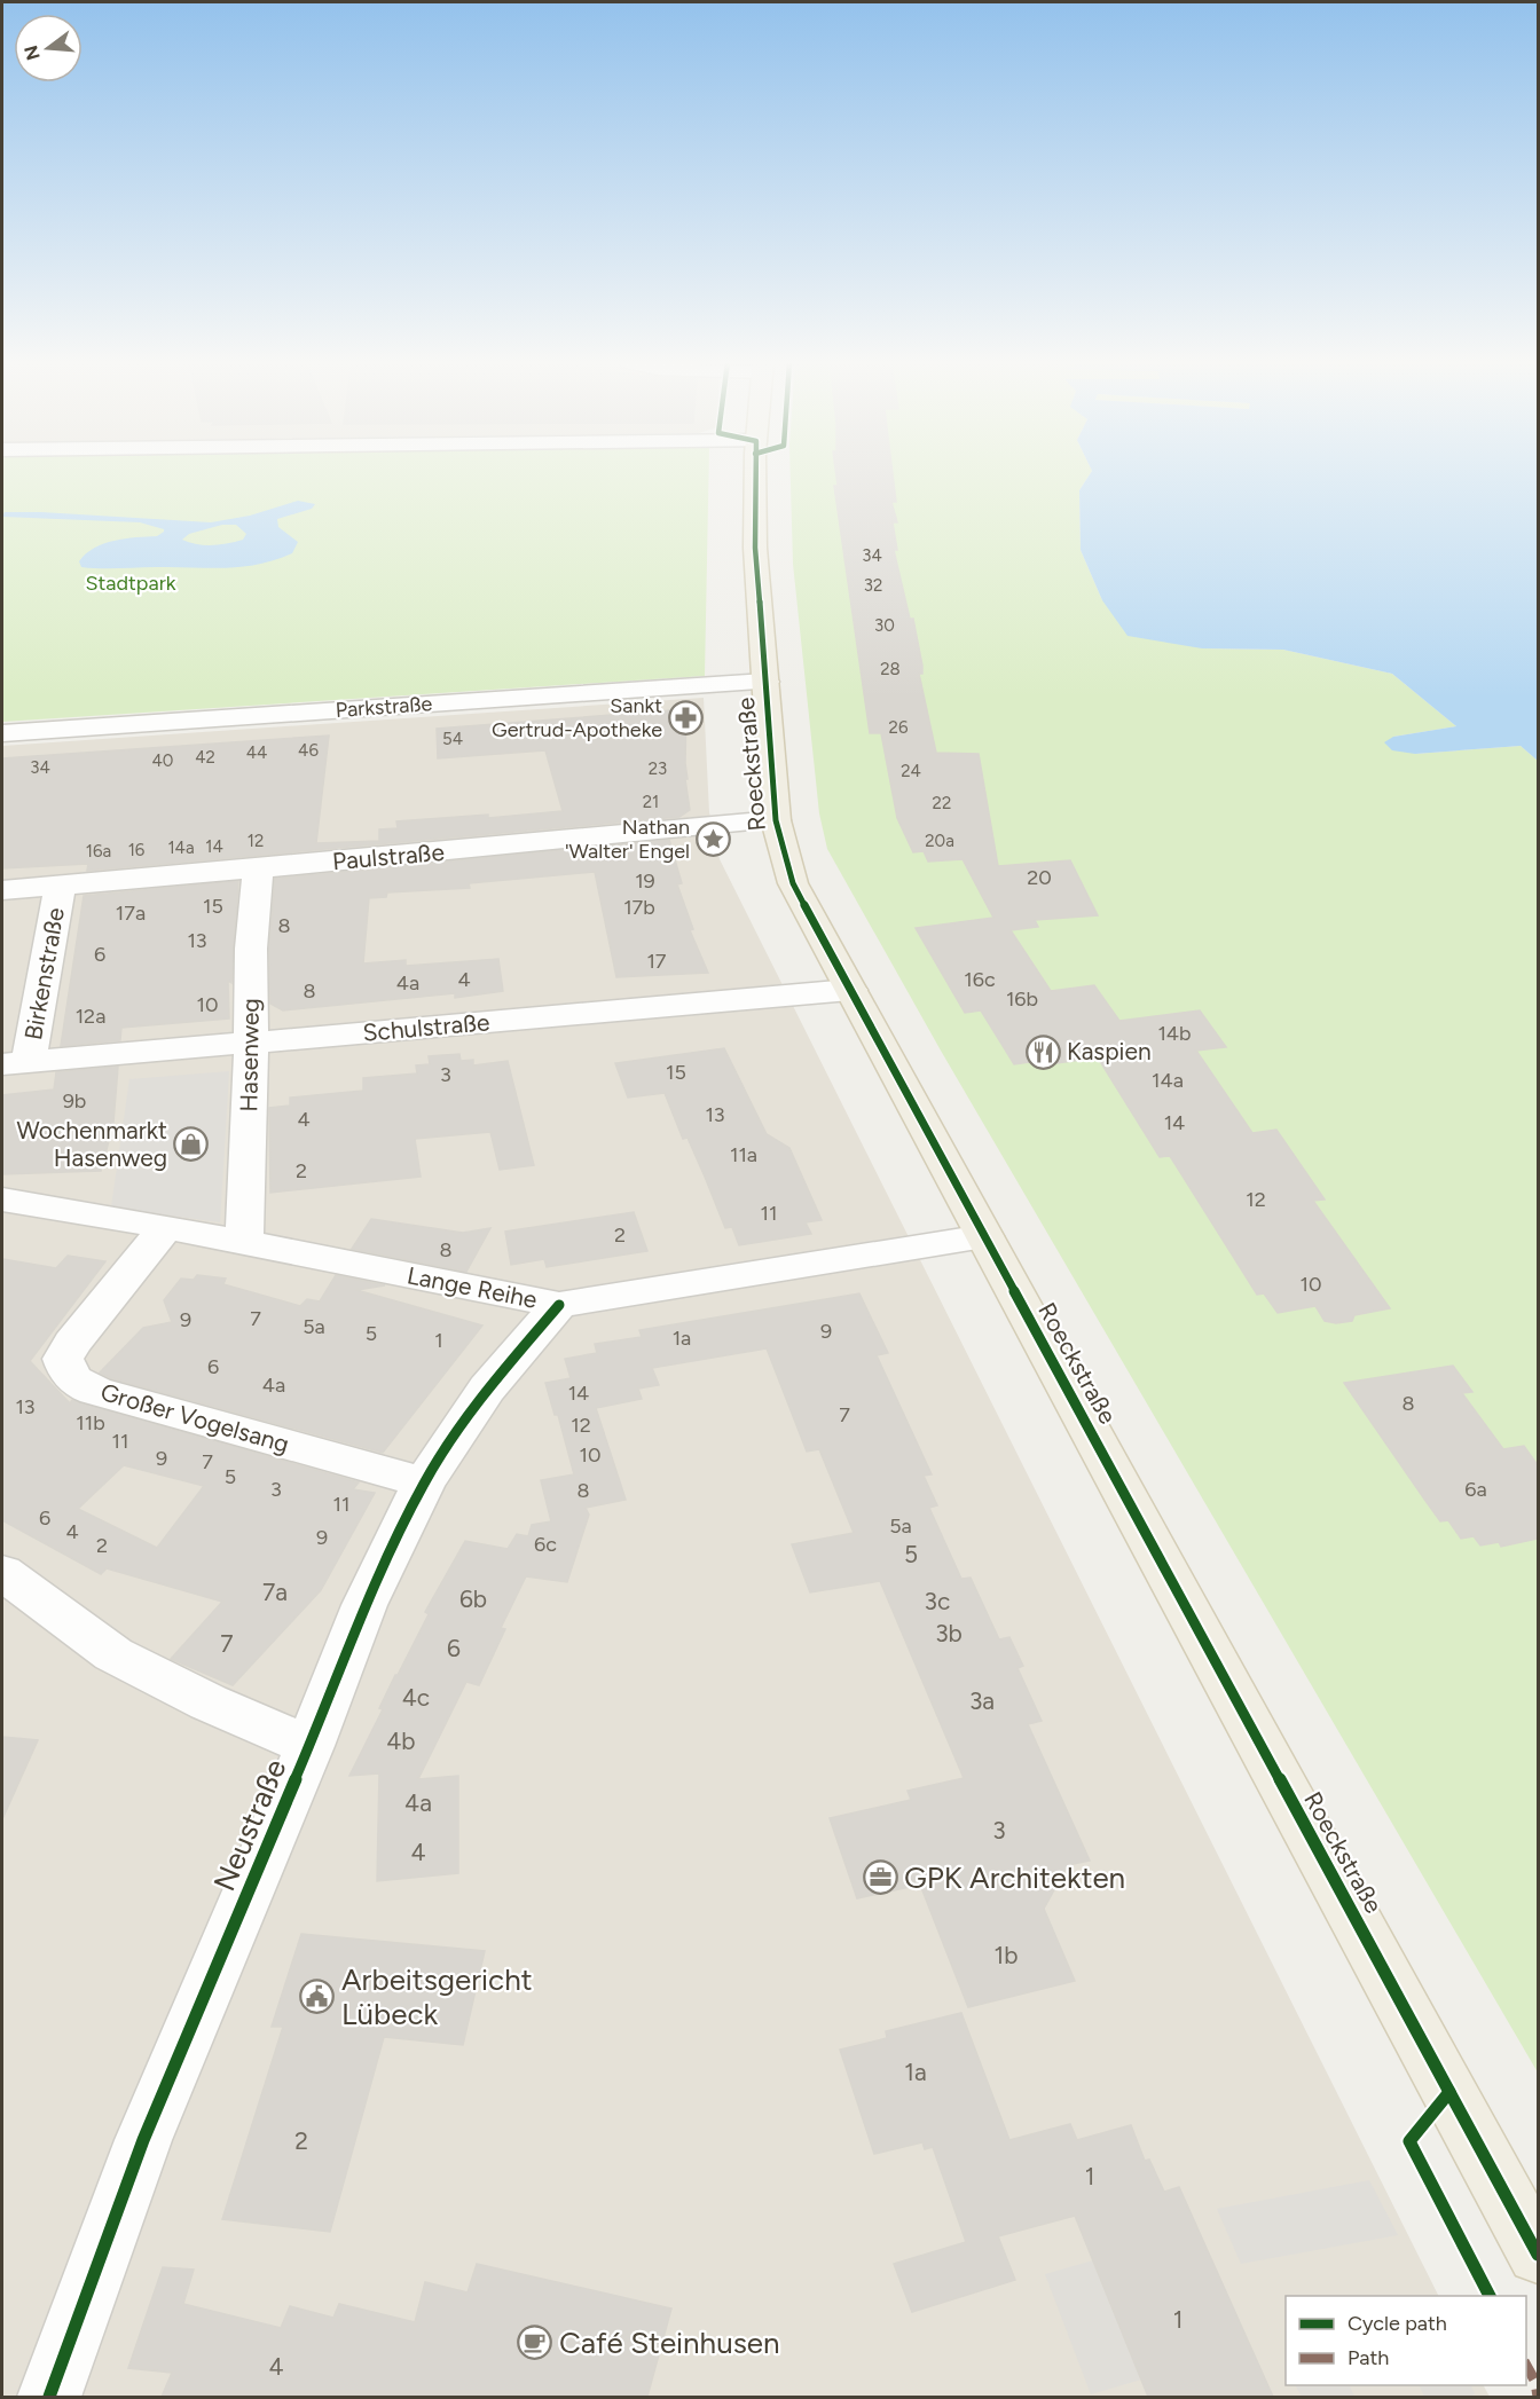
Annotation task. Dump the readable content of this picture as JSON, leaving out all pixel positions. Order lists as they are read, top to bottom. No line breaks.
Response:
{"streets":{"main road":["Roeckstraße"],"street":["Parkstraße","Paulstraße","Birkenstraße","Schulstraße","Hasenweg","Lange Reihe","Großer Vogelsang","Neustraße"]},"crossings":[["Parkstraße","Roeckstraße"],["Roeckstraße","Paulstraße"],["Roeckstraße","Schulstraße"],["Roeckstraße","Lange Reihe"],["Paulstraße","Birkenstraße"],["Paulstraße","Hasenweg"],["Birkenstraße","Schulstraße"],["Schulstraße","Hasenweg"],["Hasenweg","Lange Reihe"],["Lange Reihe","Großer Vogelsang"],["Lange Reihe","Neustraße"],["Großer Vogelsang","Neustraße"]],"parks":["Stadtpark"],"places":{"pharmacy":["Sankt Gertrud-Apotheke"],"place":["Nathan 'Walter' Engel"],"restaurant":["Kaspien"],"shop":["Wochenmarkt Hasenweg"],"office":["GPK Architekten"],"public building":["Arbeitsgericht Lübeck"],"cafe":["Café Steinhusen"]},"house_numbers":["34","32","30","28","26","54","46","44","42","40","34","23","24","21","22","12","20a","14","14a","16","16a","20","19","15","17b","17a","8","13","6","17","4","16c","4a","8","16b","10","12a","14b","15","3","14a","9b","13","4","14","11a","2","12","11","2","8","10","7","9","5a","9","5","1a","1","6","4a","14","8","13","7","11b","12","11","10","9","7","5","3","6a","8","11","6","5a","4","9","6c","2","5","7a","6b","3c","3b","7","6","4c","3a","4b","4a","3","4","1b","1a","2","1","1","4"],"legend":["Cycle path","Path"],"north":"left"}
